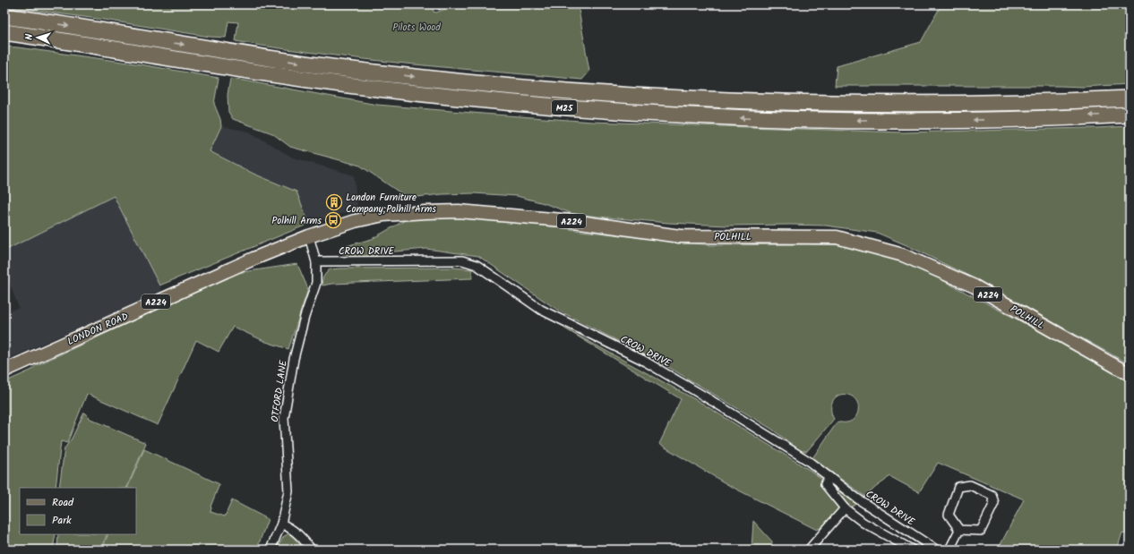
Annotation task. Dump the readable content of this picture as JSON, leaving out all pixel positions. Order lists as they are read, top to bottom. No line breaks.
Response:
{"streets":{"highway":["M25"],"main road":["A224","POLHILL","LONDON ROAD"],"street":["CROW DRIVE","OTFORD LANE"]},"crossings":[["POLHILL","LONDON ROAD"],["POLHILL","OTFORD LANE"],["CROW DRIVE","OTFORD LANE"],["LONDON ROAD","OTFORD LANE"]],"parks":["Pilots Wood"],"places":{"building":["London Furniture Company;Polhill Arms"],"bus stop":["Polhill Arms"]},"legend":["Road","Park"],"north":"left"}
